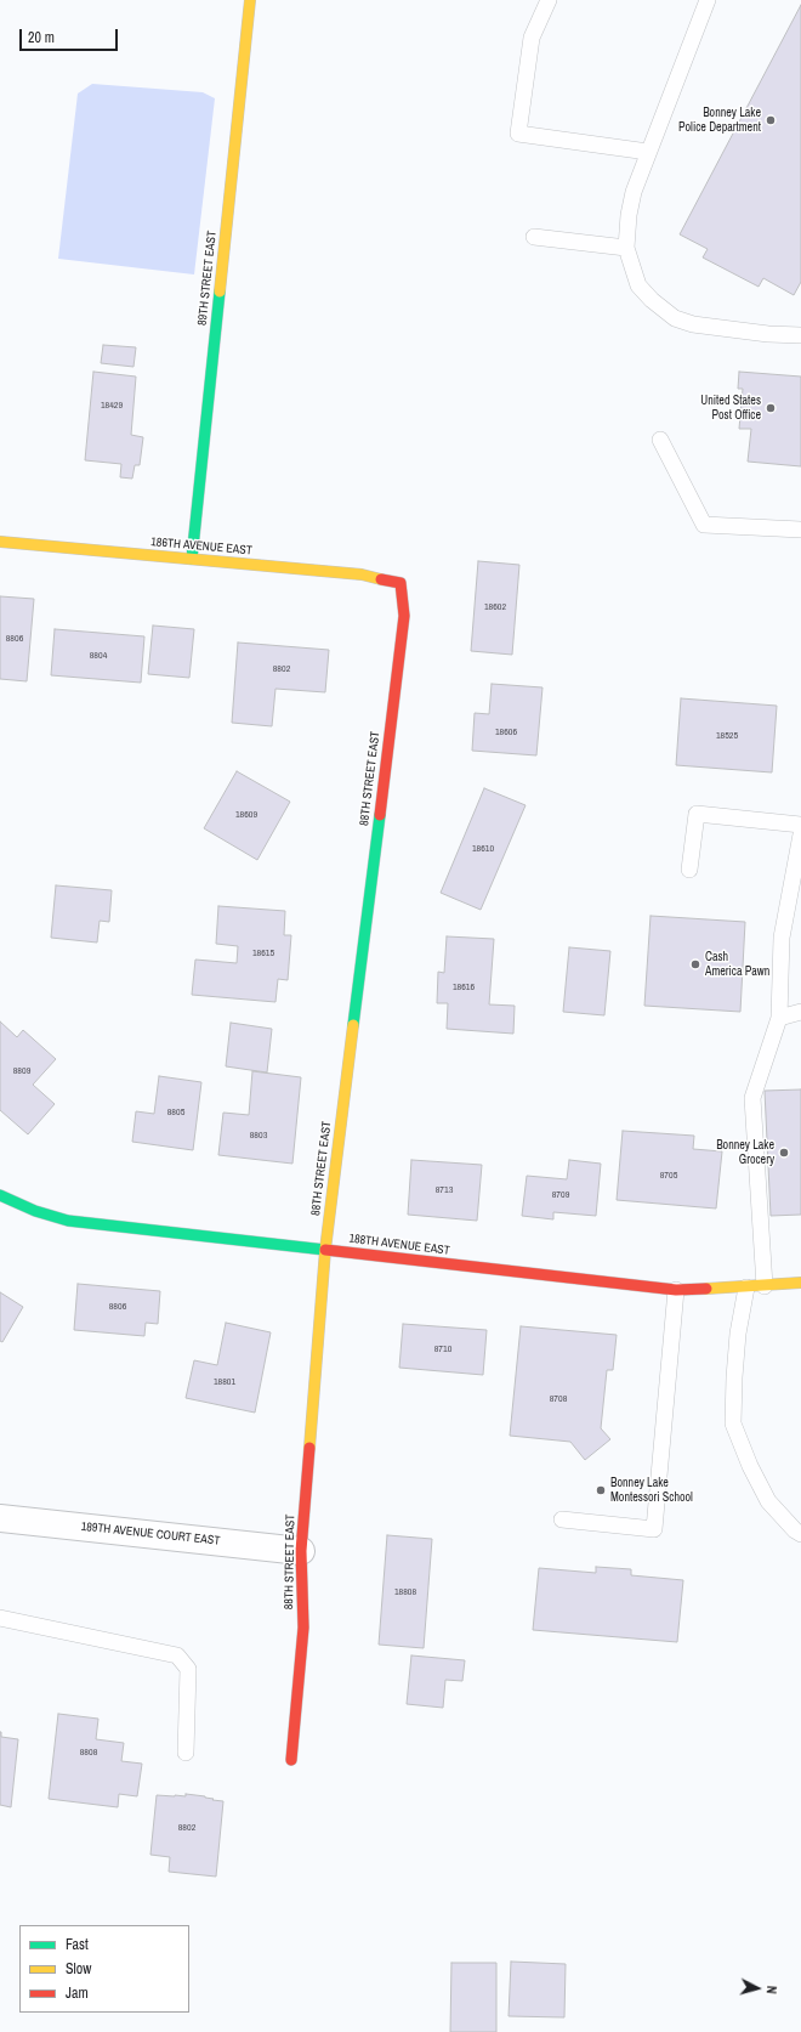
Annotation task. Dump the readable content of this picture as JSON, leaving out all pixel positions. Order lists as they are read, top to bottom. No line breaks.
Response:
{"streets":{"street":["89TH STREET EAST","186TH AVENUE EAST","88TH STREET EAST","188TH AVENUE EAST","189TH AVENUE COURT EAST"]},"crossings":[["89TH STREET EAST","186TH AVENUE EAST"],["186TH AVENUE EAST","88TH STREET EAST"],["88TH STREET EAST","188TH AVENUE EAST"],["88TH STREET EAST","189TH AVENUE COURT EAST"]],"places":["Bonney Lake Police Department","United States Post Office","Cash America Pawn","Bonney Lake Grocery","Bonney Lake Montessori School"],"house_numbers":["18429","18602","8806","8804","8802","18606","18525","18609","18610","18615","18616","8809","8805","8803","8705","8713","8709","8806","8710","18801","8708","18808","8808","8802"],"legend":["Fast","Slow","Jam"],"scale_bar":"20 m","north":"right"}
